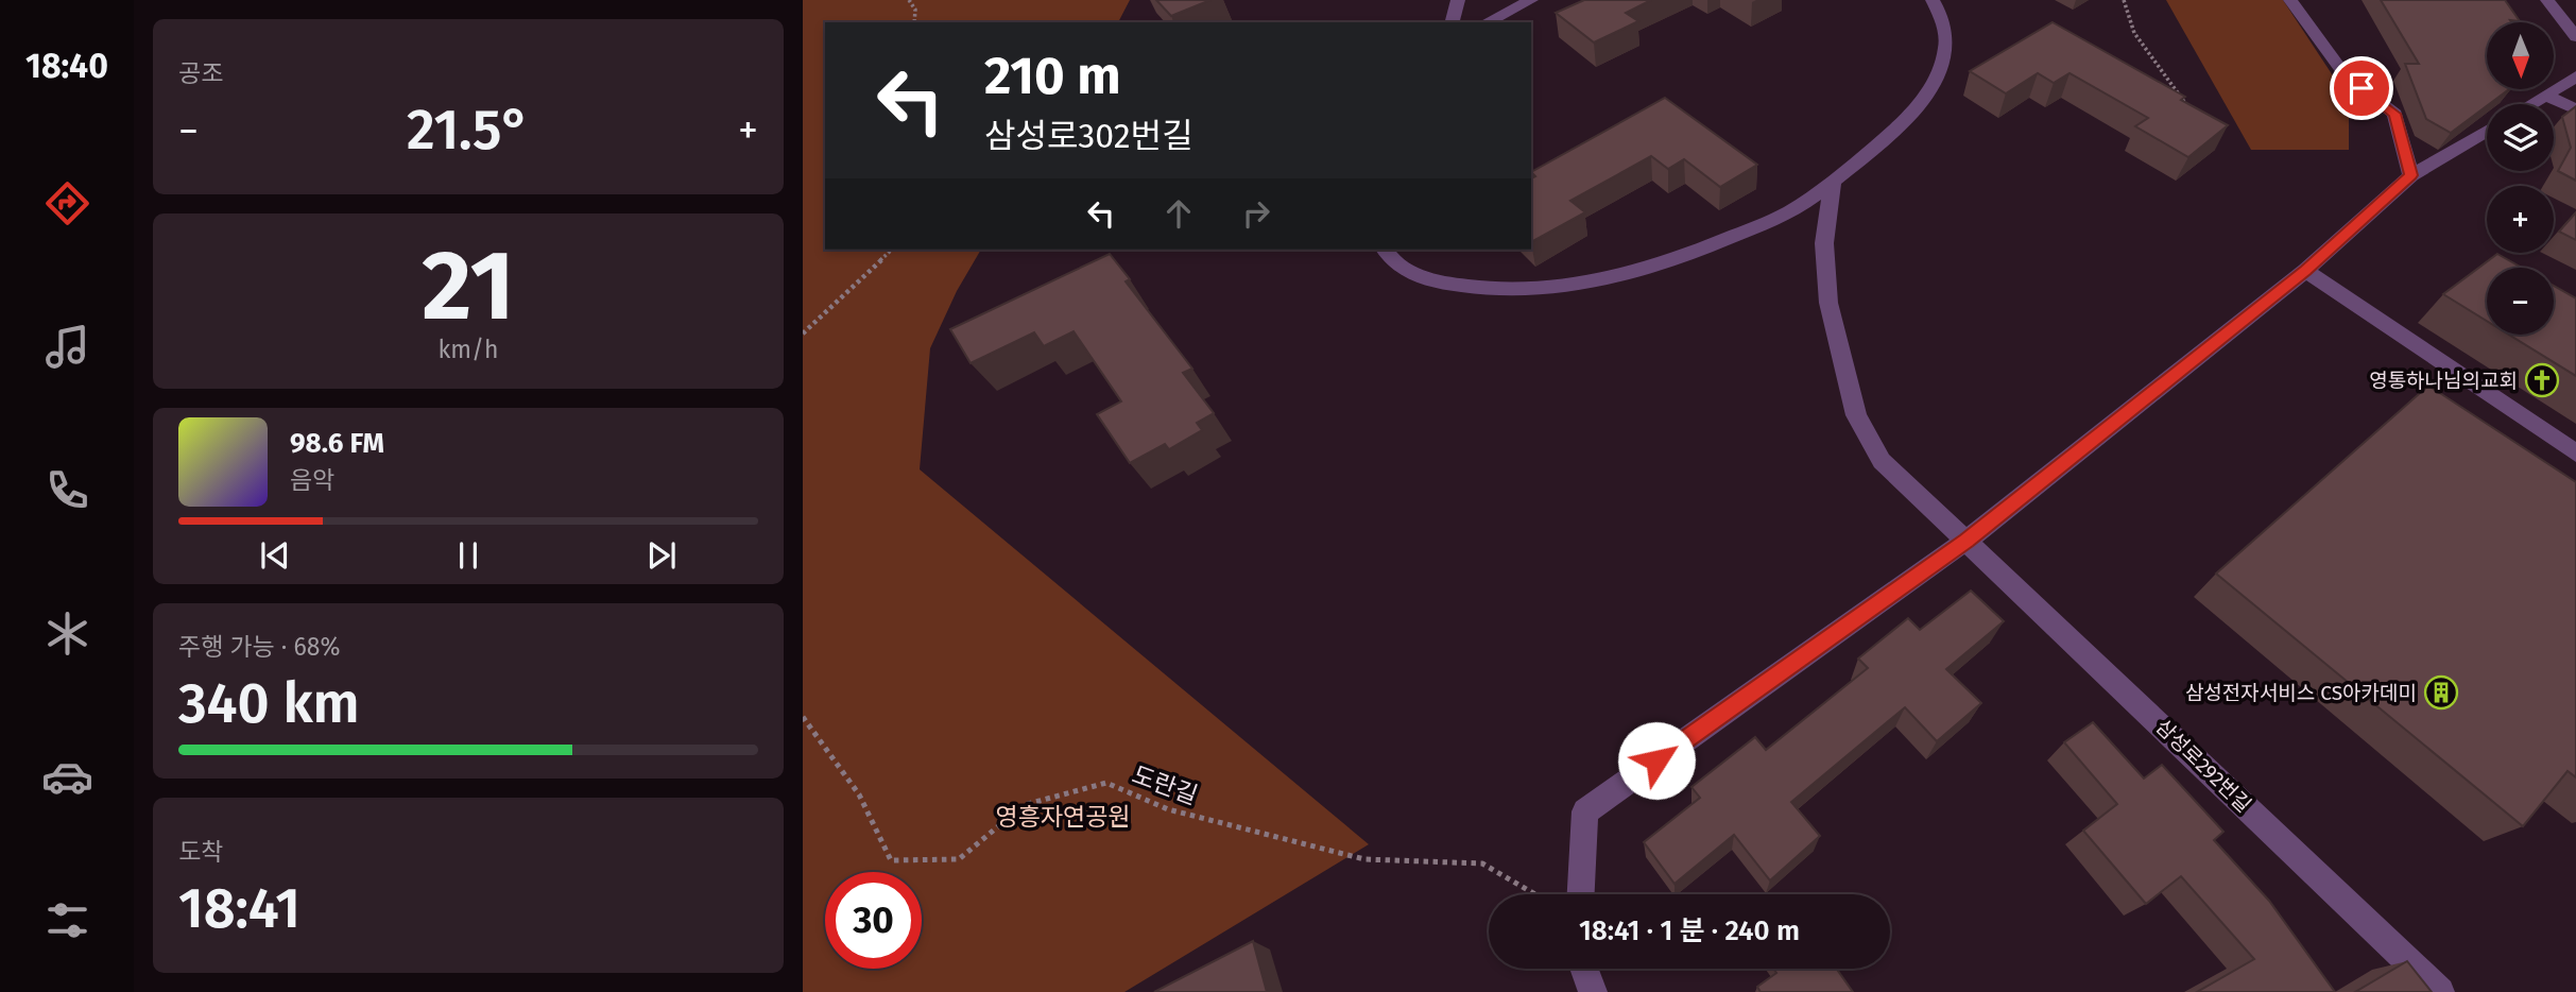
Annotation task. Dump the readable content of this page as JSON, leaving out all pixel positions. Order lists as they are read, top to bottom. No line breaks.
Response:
{"streets":{"street":["삼성로292번길"],"path":["도란길"]},"parks":["영흥자연공원"],"places":{"church":["영통하나님의교회"],"building":["삼성전자서비스 CS아카데미"]},"north":"bottom","page":{"tabs":"18:40","tile":["공조",["21","km/h"],["주행 가능 · 68%","340 km"],["도착","18:41"]],"map_buttons":["+","−"],"turn":["210 m","삼성로302번길"],"heat":["−","21.5°","+"],"song":["98.6 FM","음악"],"limit":"30","trip":"18:41 · 1 분 · 240 m"}}
